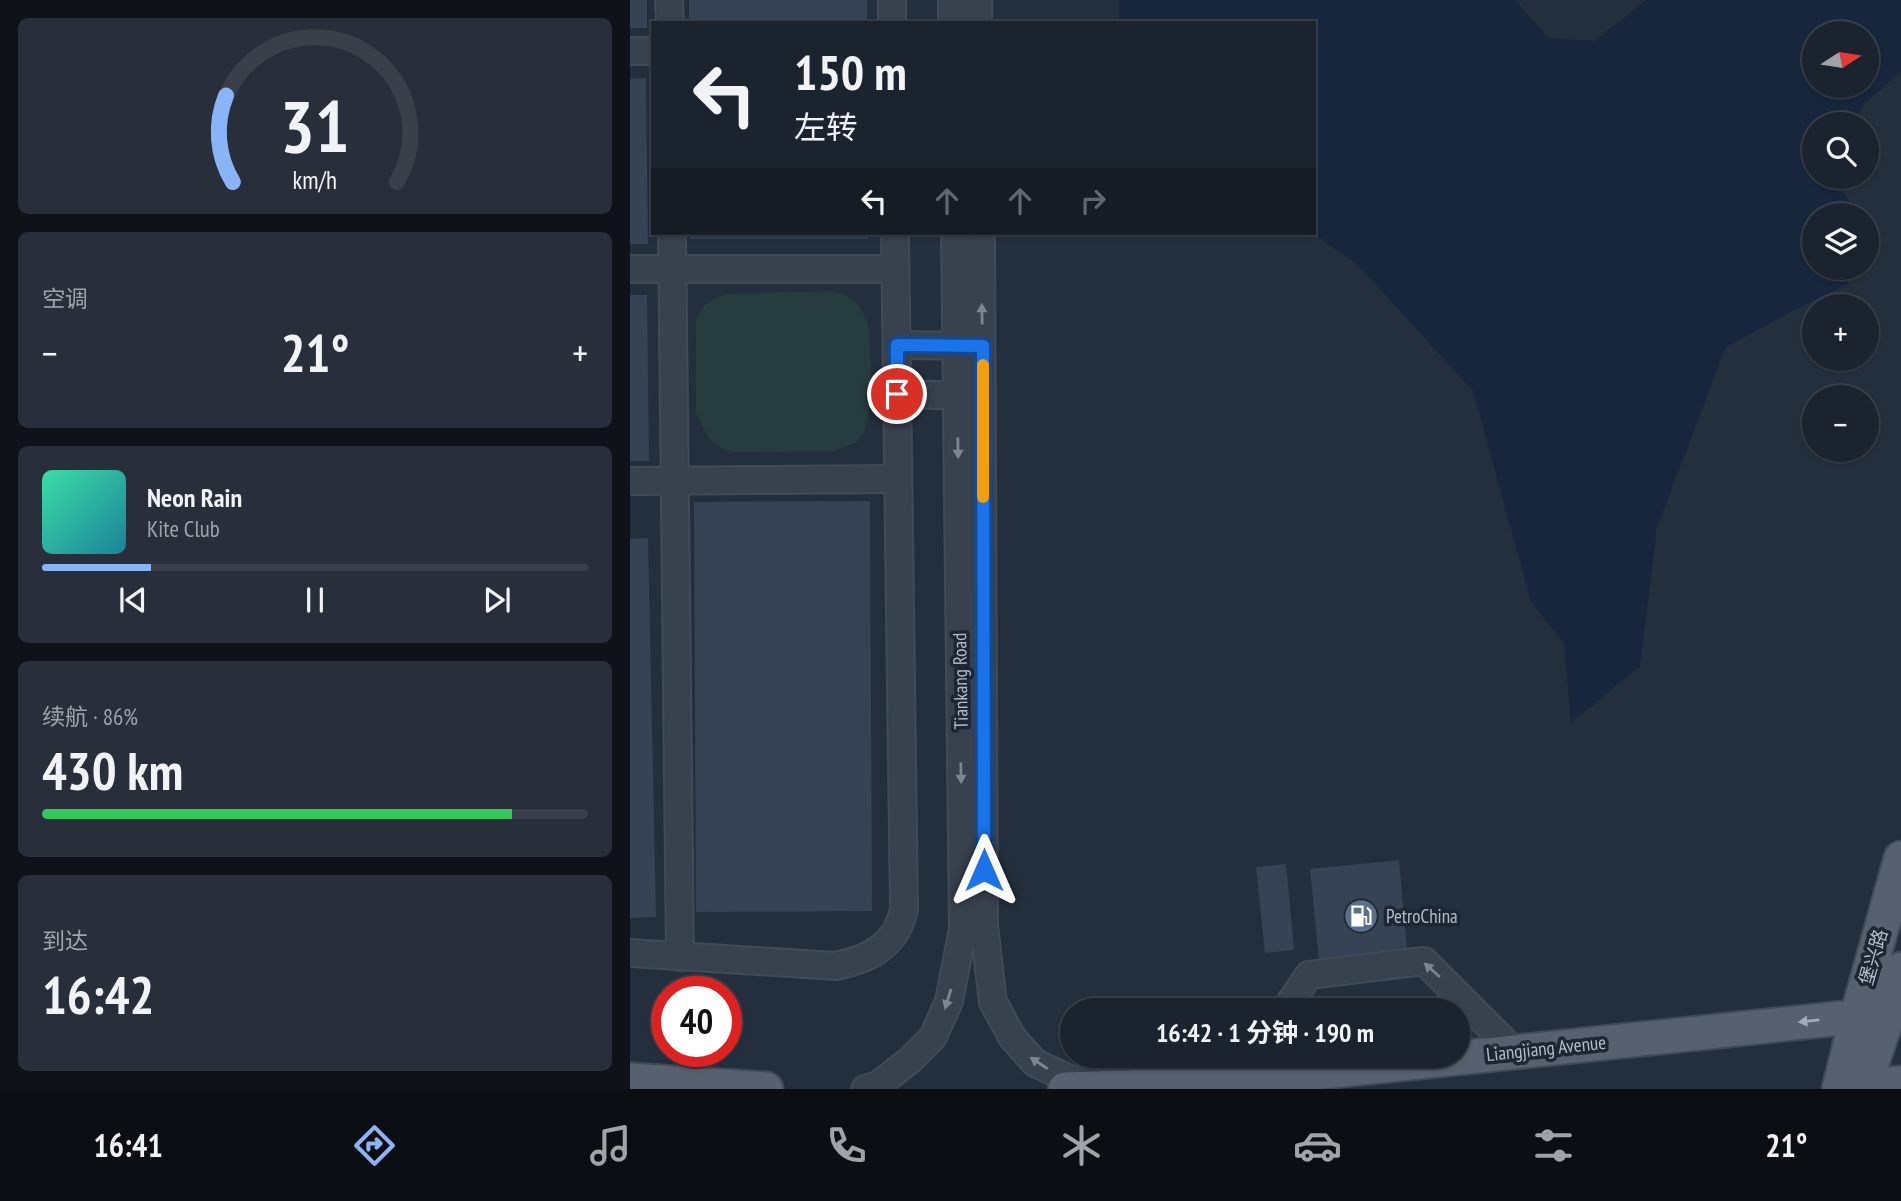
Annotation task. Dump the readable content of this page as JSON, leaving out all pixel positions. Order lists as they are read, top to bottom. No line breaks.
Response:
{"streets":{"main road":["堡兴路","Liangjiang Avenue"],"street":["Tiankang Road"]},"crossings":[["Tiankang Road","Liangjiang Avenue"],["堡兴路","Liangjiang Avenue"]],"one_way":["Liangjiang Avenue"],"places":{"fuel station":["PetroChina"]},"north":"right","page":{"map_buttons":["+","−"],"turn":["150 m","左转"],"tile":["空调",["续航 · 86%","430 km"],["到达","16:42"]],"heat":["−","21°","+"],"song":["Neon Rain","Kite Club"],"limit":"40","trip":"16:42 · 1 分钟 · 190 m","tabs":["16:41","21°"],"gauge":["31","km/h"]}}
